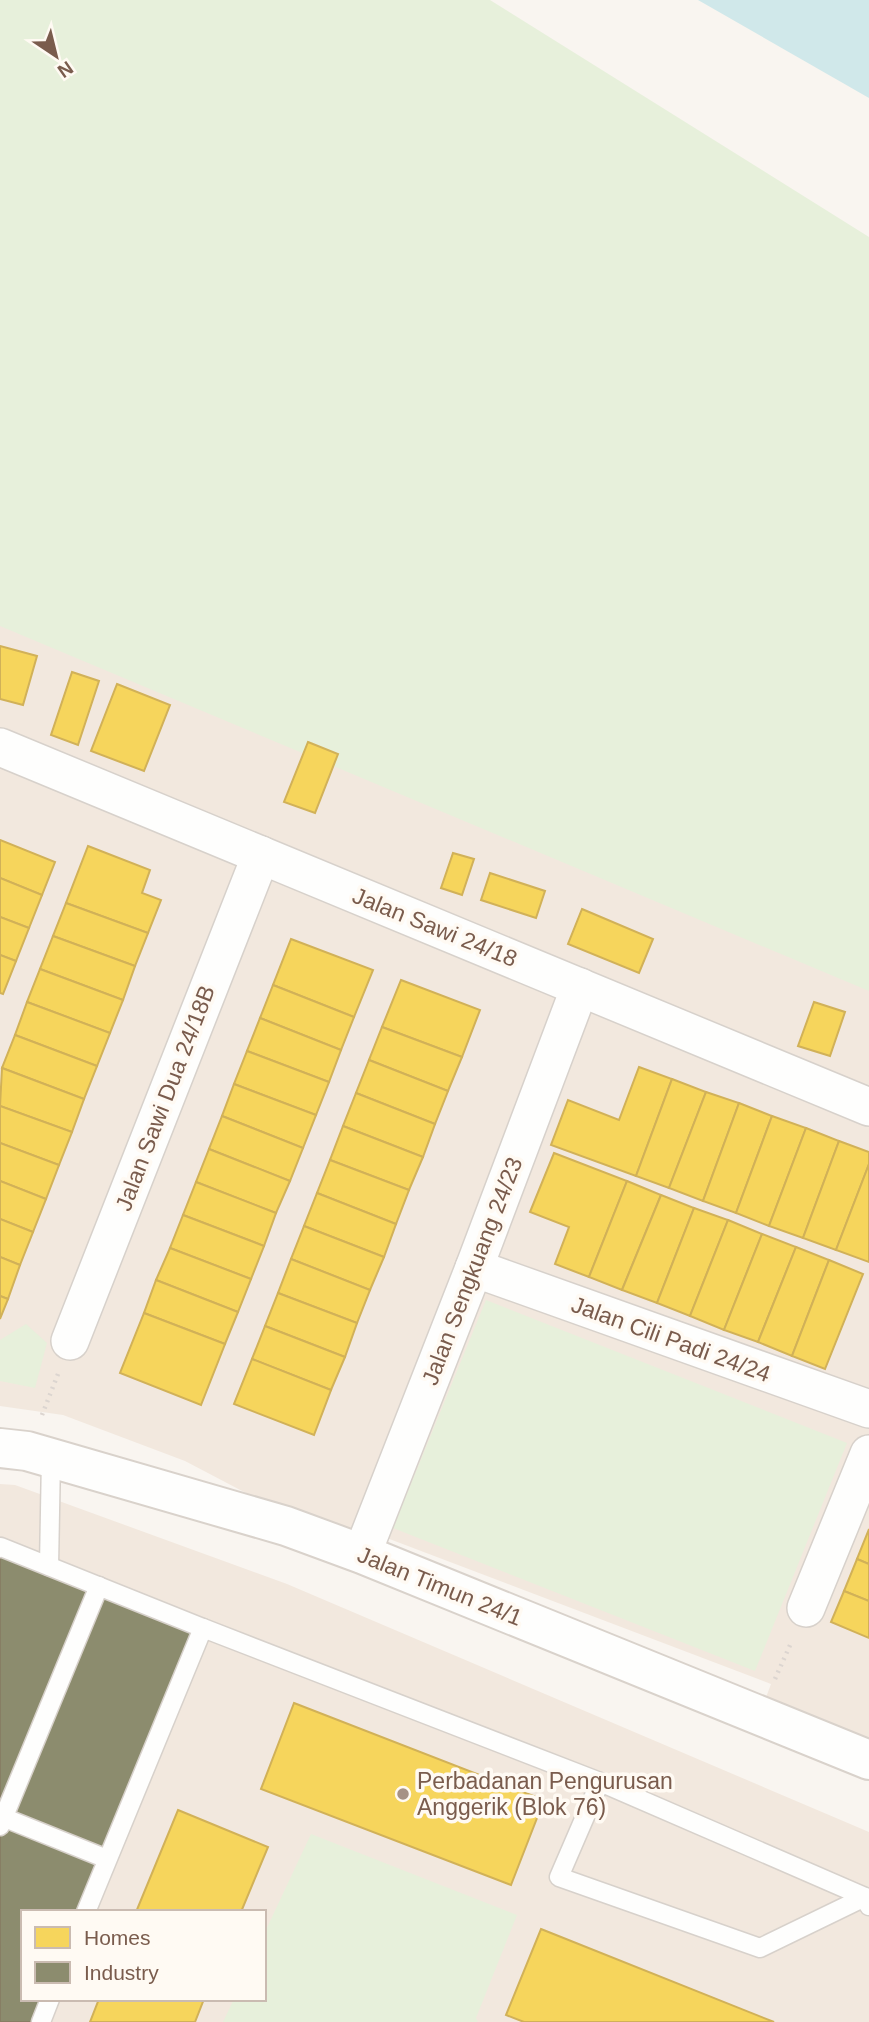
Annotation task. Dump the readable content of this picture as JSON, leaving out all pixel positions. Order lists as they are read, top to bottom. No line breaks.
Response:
{"streets":{"street":["Jalan Sawi 24/18","Jalan Sawi Dua 24/18B","Jalan Sengkuang 24/23","Jalan Cili Padi 24/24","Jalan Timun 24/1"]},"crossings":[["Jalan Sawi 24/18","Jalan Sawi Dua 24/18B"],["Jalan Sawi 24/18","Jalan Sengkuang 24/23"],["Jalan Sengkuang 24/23","Jalan Cili Padi 24/24"],["Jalan Sengkuang 24/23","Jalan Timun 24/1"]],"places":["Perbadanan Pengurusan Anggerik (Blok 76)"],"legend":["Homes","Industry"],"north":"bottom right"}
